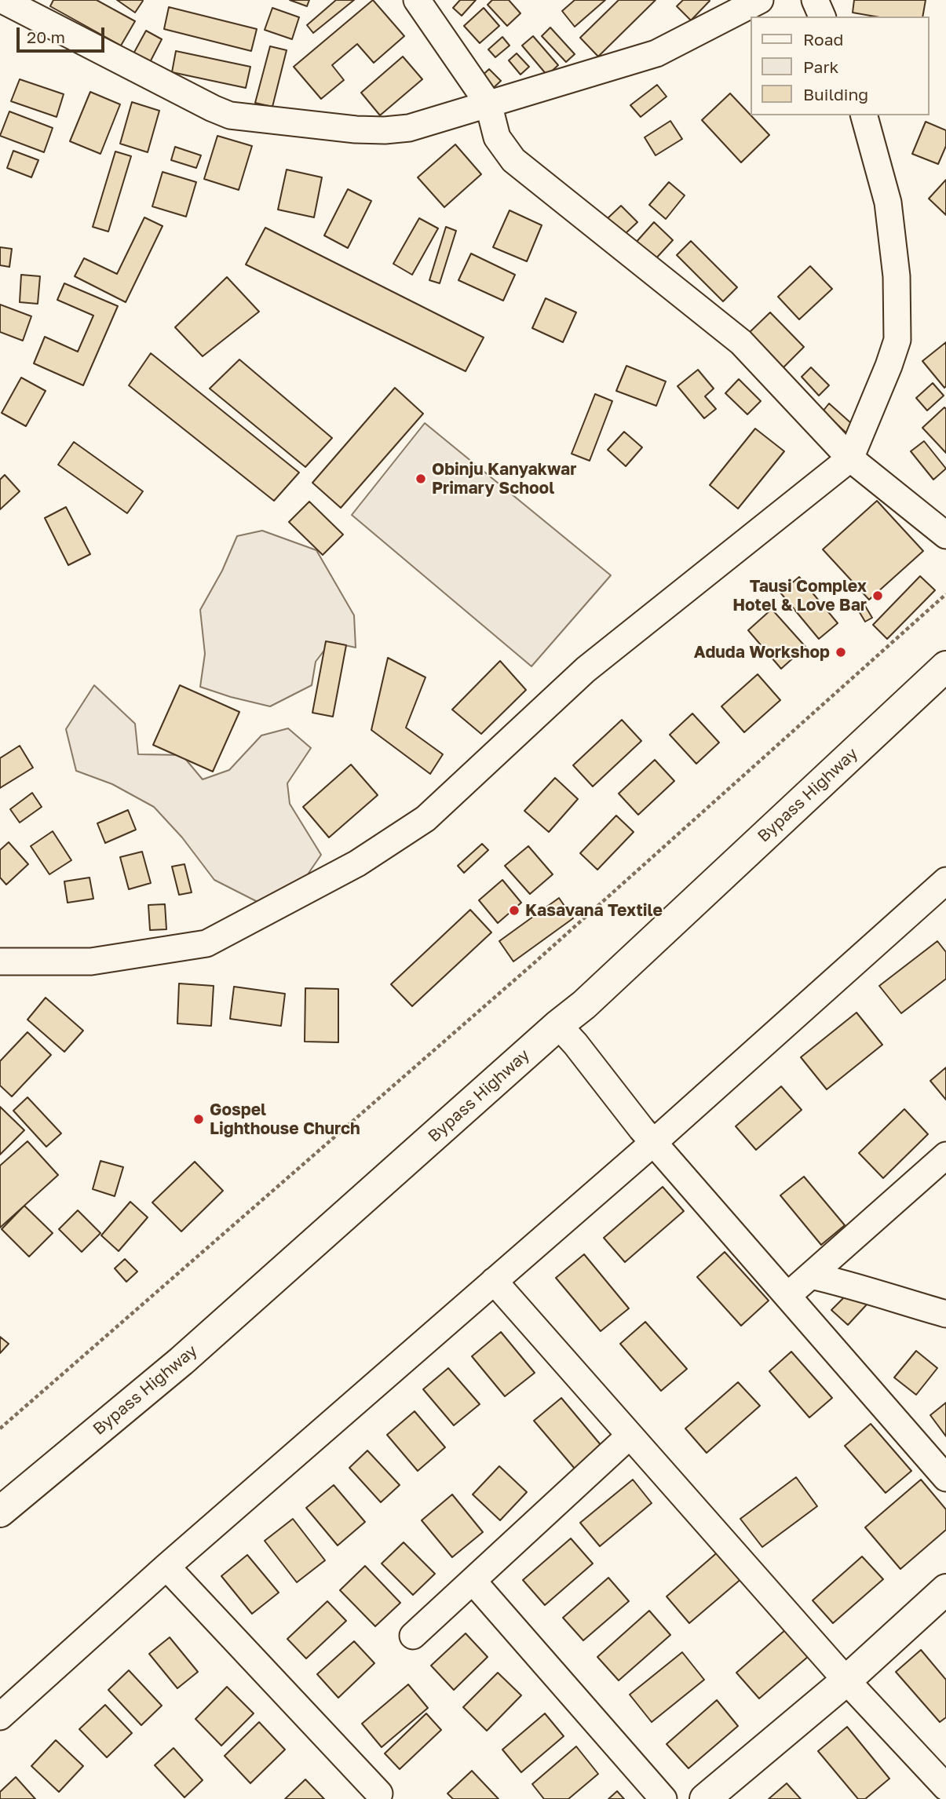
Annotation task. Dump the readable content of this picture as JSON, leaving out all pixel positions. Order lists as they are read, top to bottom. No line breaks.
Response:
{"streets":{"main road":["Bypass Highway"]},"places":["Obinju Kanyakwar Primary School","Tausi Complex Hotel & Love Bar","Aduda Workshop","Kasavana Textile","Gospel Lighthouse Church"],"legend":["Road","Park","Building"],"scale_bar":"20 m"}
